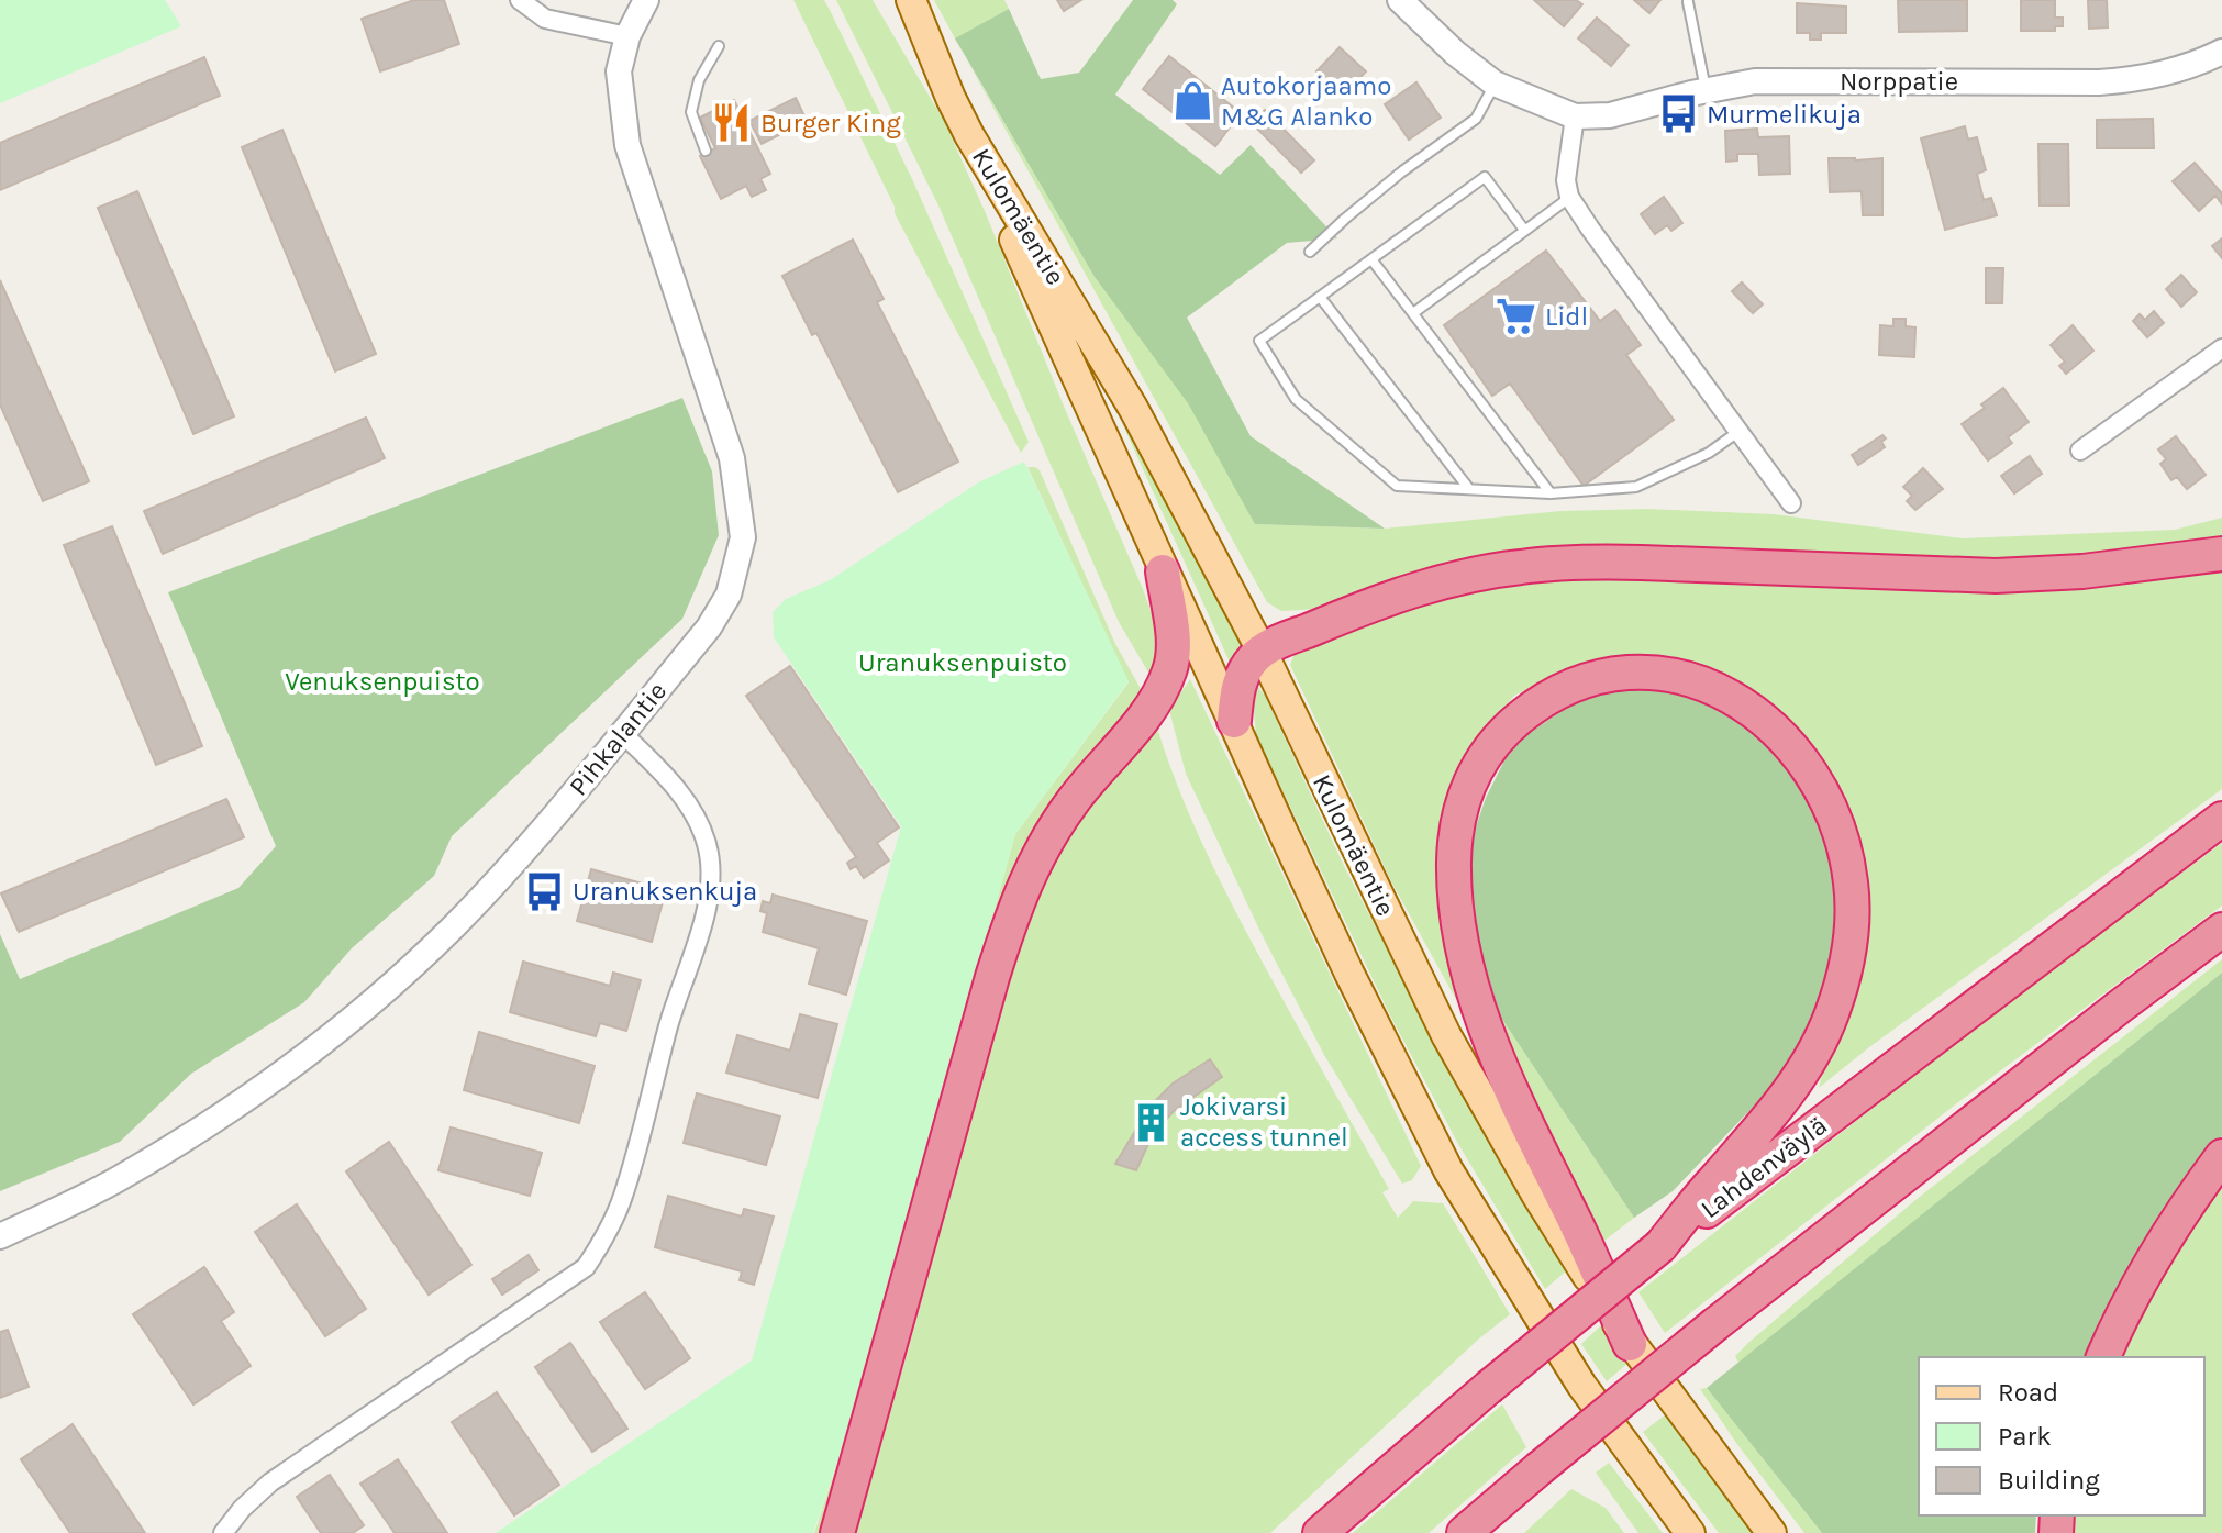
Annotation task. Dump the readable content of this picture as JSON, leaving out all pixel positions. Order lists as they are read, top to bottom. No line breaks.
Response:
{"streets":{"highway":["Lahdenväylä"],"main road":["Kulomäentie"],"street":["Norppatie","Pihkalantie"]},"parks":["Uranuksenpuisto","Venuksenpuisto"],"places":{"shop":["Autokorjaamo M&G Alanko"],"bus stop":["Murmelikuja","Uranuksenkuja"],"restaurant":["Burger King"],"supermarket":["Lidl"],"building":["Jokivarsi access tunnel"]},"legend":["Road","Park","Building"]}
